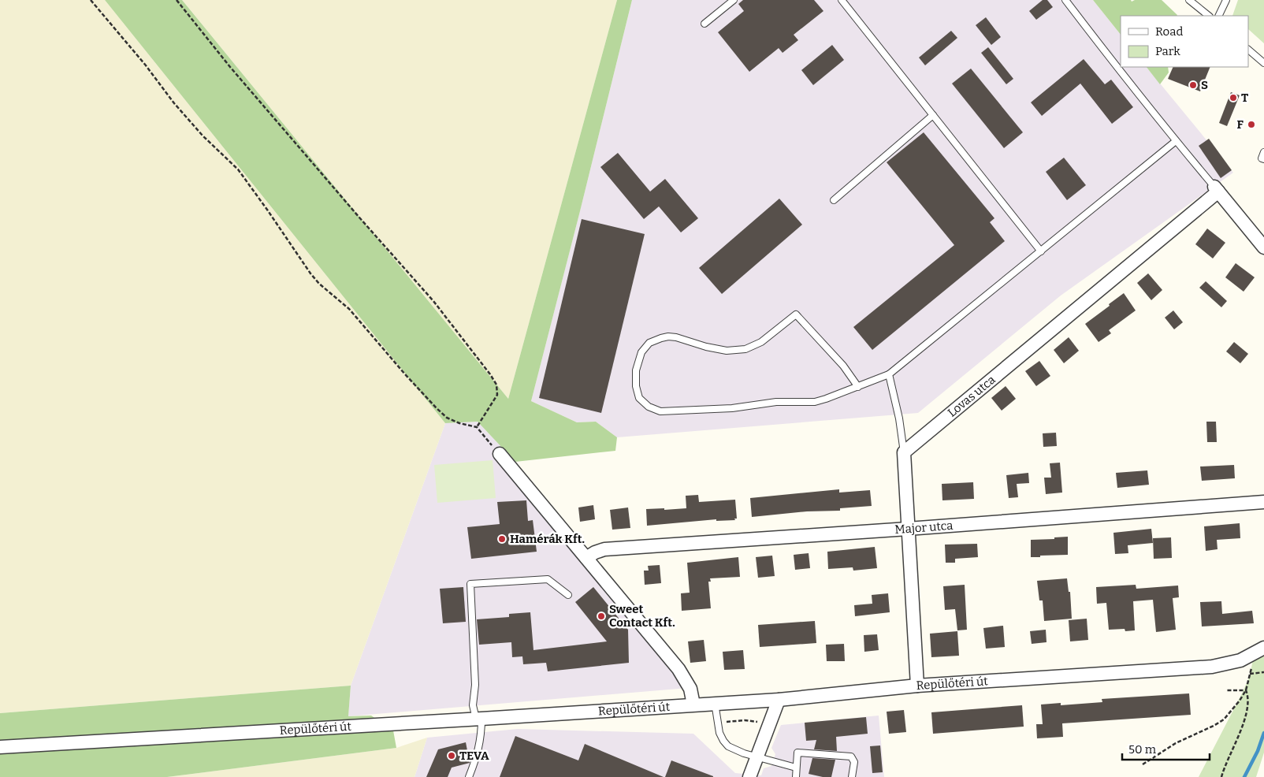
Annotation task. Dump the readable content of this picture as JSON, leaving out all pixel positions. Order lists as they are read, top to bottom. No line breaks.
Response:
{"streets":{"street":["Lovas utca","Major utca","Repülőtéri út"]},"places":["S","T","F","Hamérák Kft.","Sweet Contact Kft.","TEVA"],"legend":["Road","Park"],"scale_bar":"50 m"}
